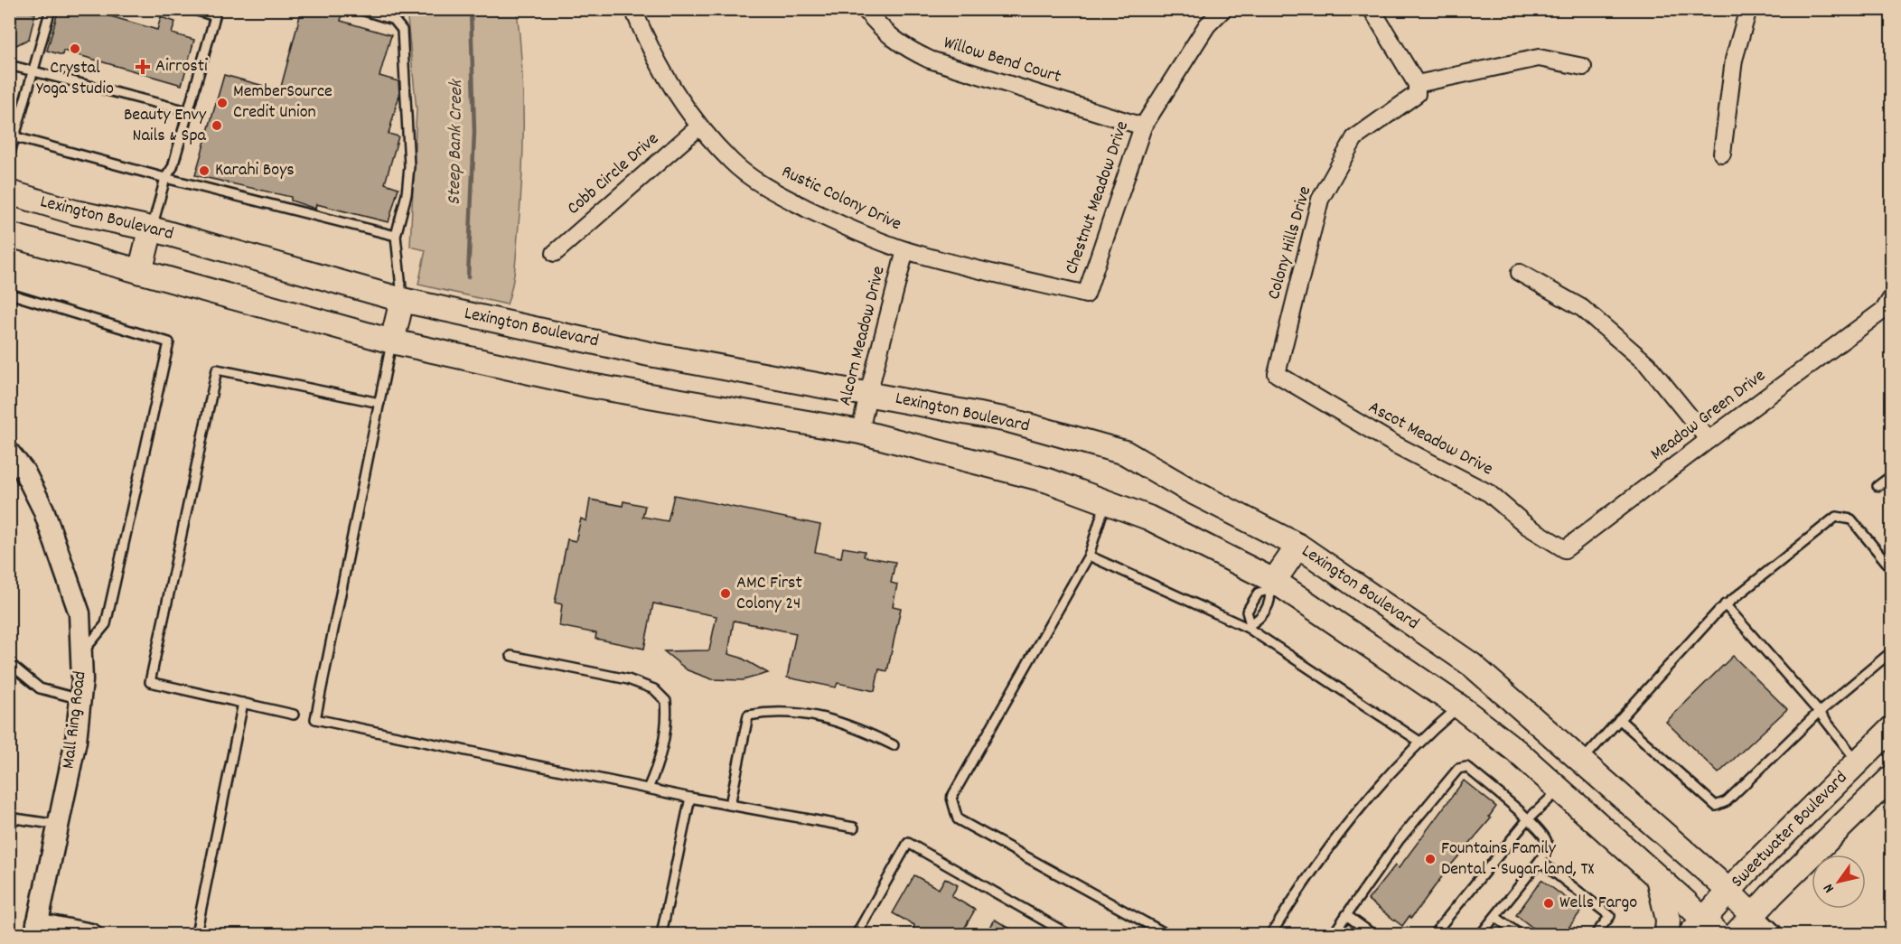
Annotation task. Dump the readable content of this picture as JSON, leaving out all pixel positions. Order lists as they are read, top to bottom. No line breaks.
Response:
{"streets":{"main road":["Lexington Boulevard","Sweetwater Boulevard"],"street":["Willow Bend Court","Cobb Circle Drive","Chestnut Meadow Drive","Rustic Colony Drive","Colony Hills Drive","Alcorn Meadow Drive","Meadow Green Drive","Ascot Meadow Drive","Mall Ring Road"]},"crossings":[["Willow Bend Court","Chestnut Meadow Drive"],["Cobb Circle Drive","Rustic Colony Drive"],["Chestnut Meadow Drive","Rustic Colony Drive"],["Rustic Colony Drive","Alcorn Meadow Drive"],["Lexington Boulevard","Alcorn Meadow Drive"],["Lexington Boulevard","Sweetwater Boulevard"],["Colony Hills Drive","Ascot Meadow Drive"],["Meadow Green Drive","Ascot Meadow Drive"]],"water":["Steep Bank Creek"],"places":{"other":["Crystal Yoga Studio","MemberSource Credit Union","Beauty Envy Nails & Spa","Karahi Boys","AMC First Colony 24","Fountains Family Dental - Sugar land, TX","Wells Fargo"],"health":["Airrosti"]},"north":"bottom left"}
